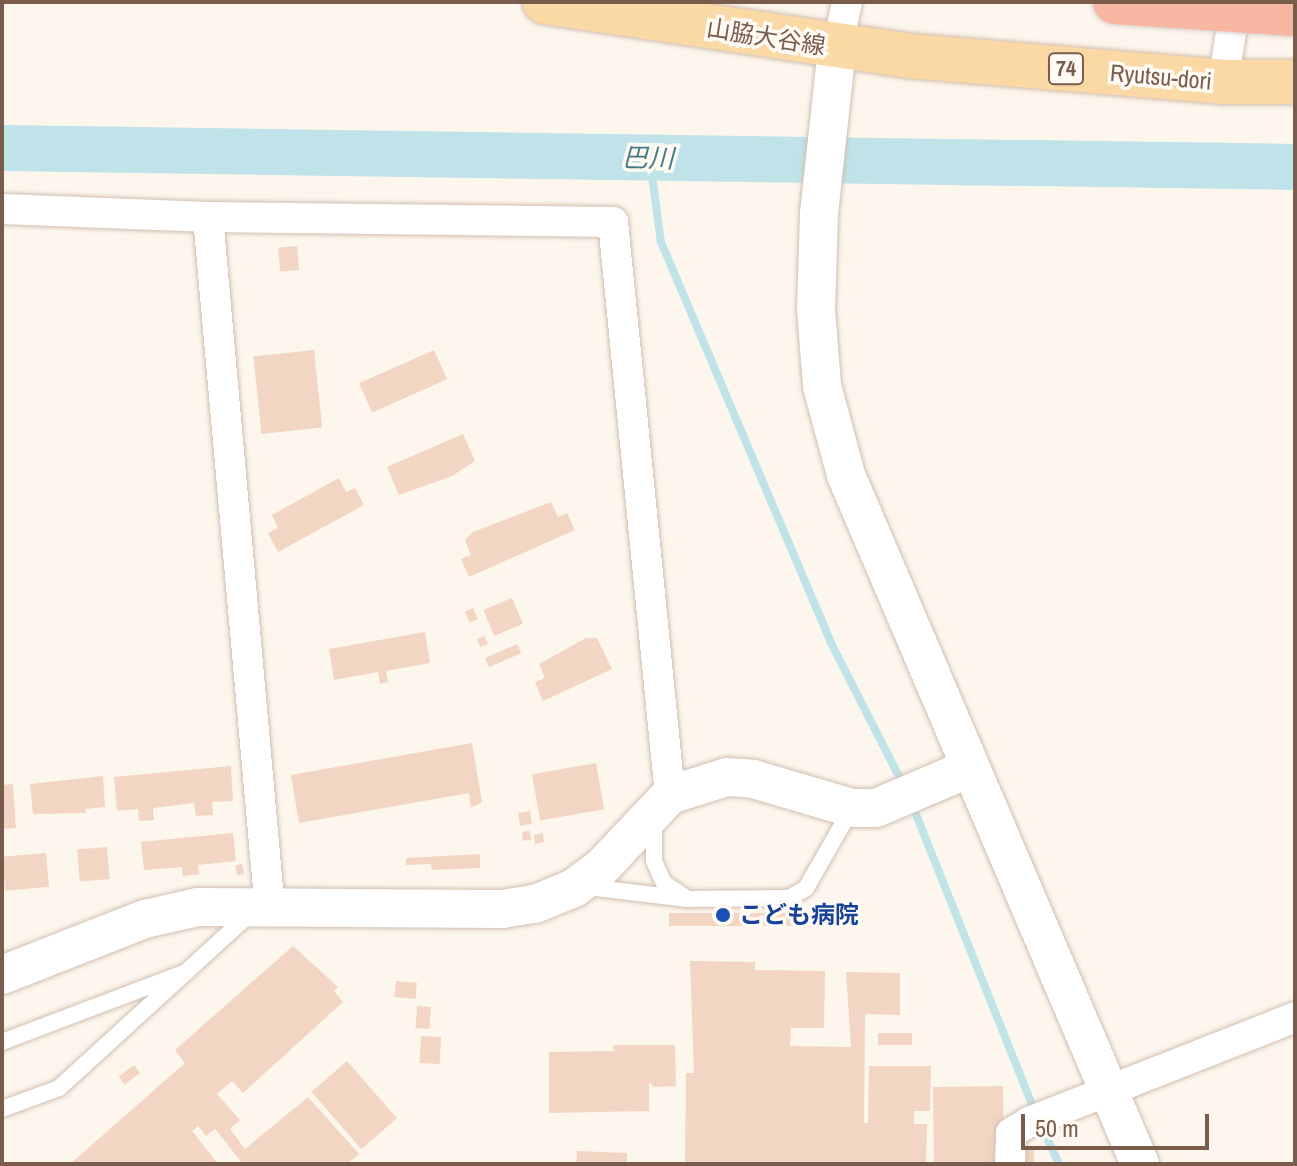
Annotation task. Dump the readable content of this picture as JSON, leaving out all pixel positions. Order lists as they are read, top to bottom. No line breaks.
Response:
{"streets":{"main road":["山脇大谷線","74","Ryutsu-dori"]},"crossings":[["山脇大谷線","Ryutsu-dori"]],"water":["巴川"],"places":["こども病院"],"scale_bar":"50 m"}
